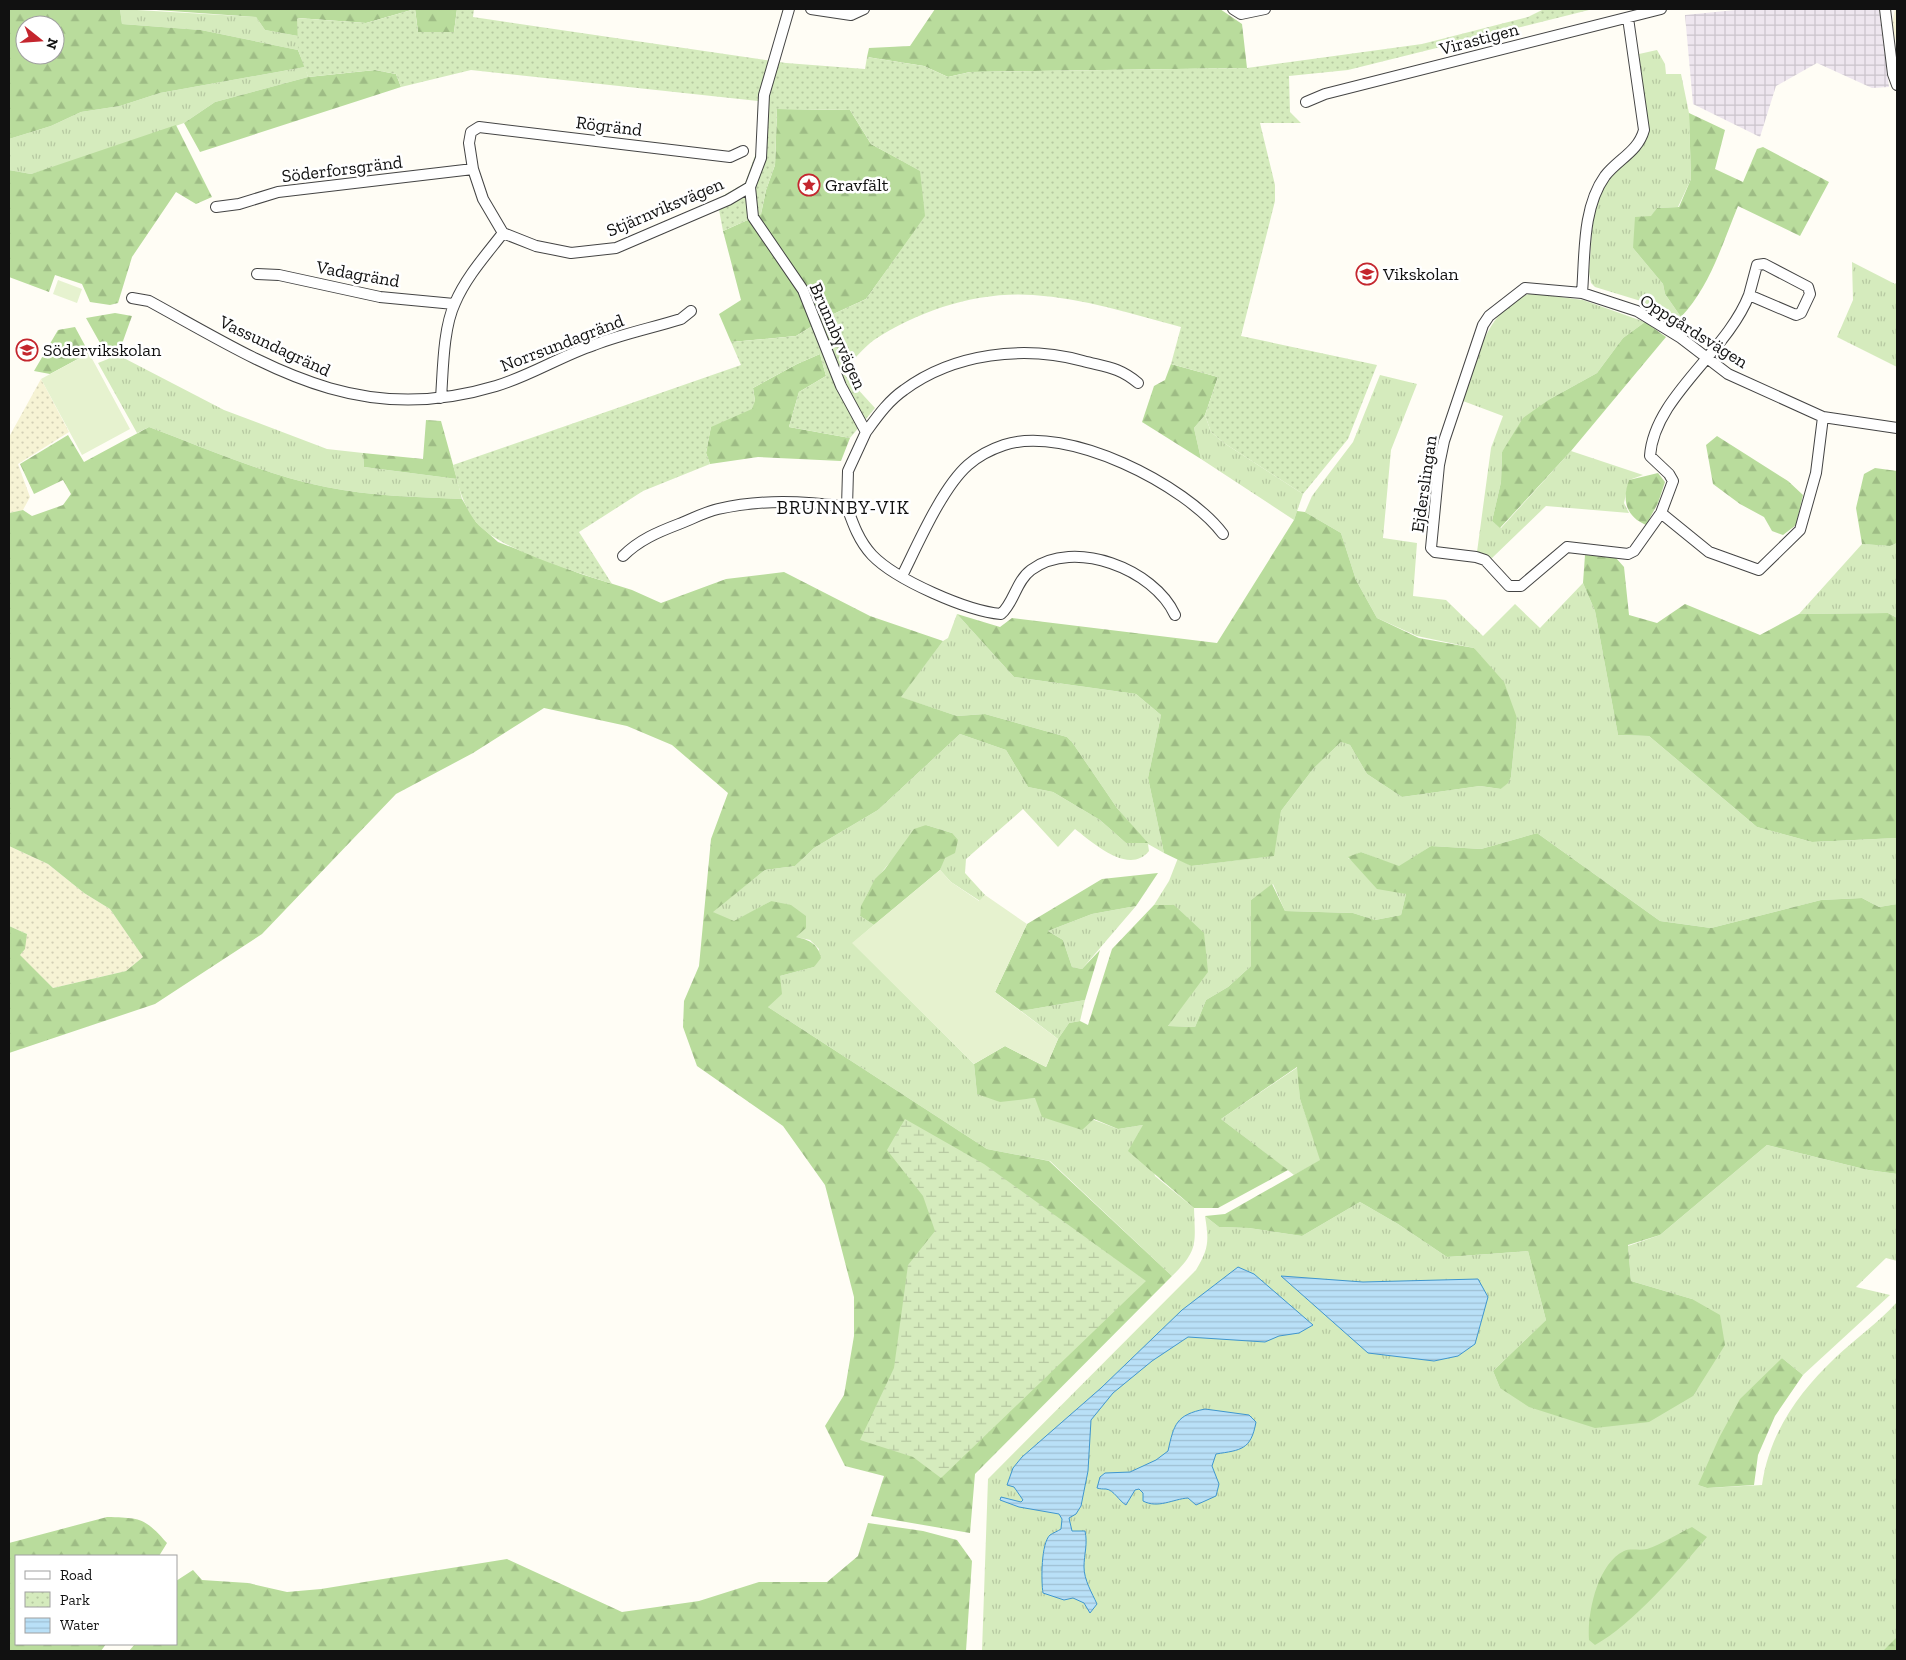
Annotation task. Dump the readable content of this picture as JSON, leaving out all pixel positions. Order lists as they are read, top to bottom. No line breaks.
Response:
{"streets":{"street":["Virastigen","Rögränd","Söderforsgränd","Stjärnviksvägen","Vadagränd","Oppgårdsvägen","Brunnbyvägen","Norrsundagränd","Vassundagränd","Ejderslingan"]},"crossings":[["Rögränd","Söderforsgränd"],["Stjärnviksvägen","Brunnbyvägen"],["Oppgårdsvägen","Ejderslingan"],["Norrsundagränd","Vassundagränd"]],"districts":["BRUNNBY-VIK"],"places":{"place":["Gravfält"],"school or university":["Vikskolan","Södervikskolan"]},"legend":["Road","Park","Water"],"north":"right"}
